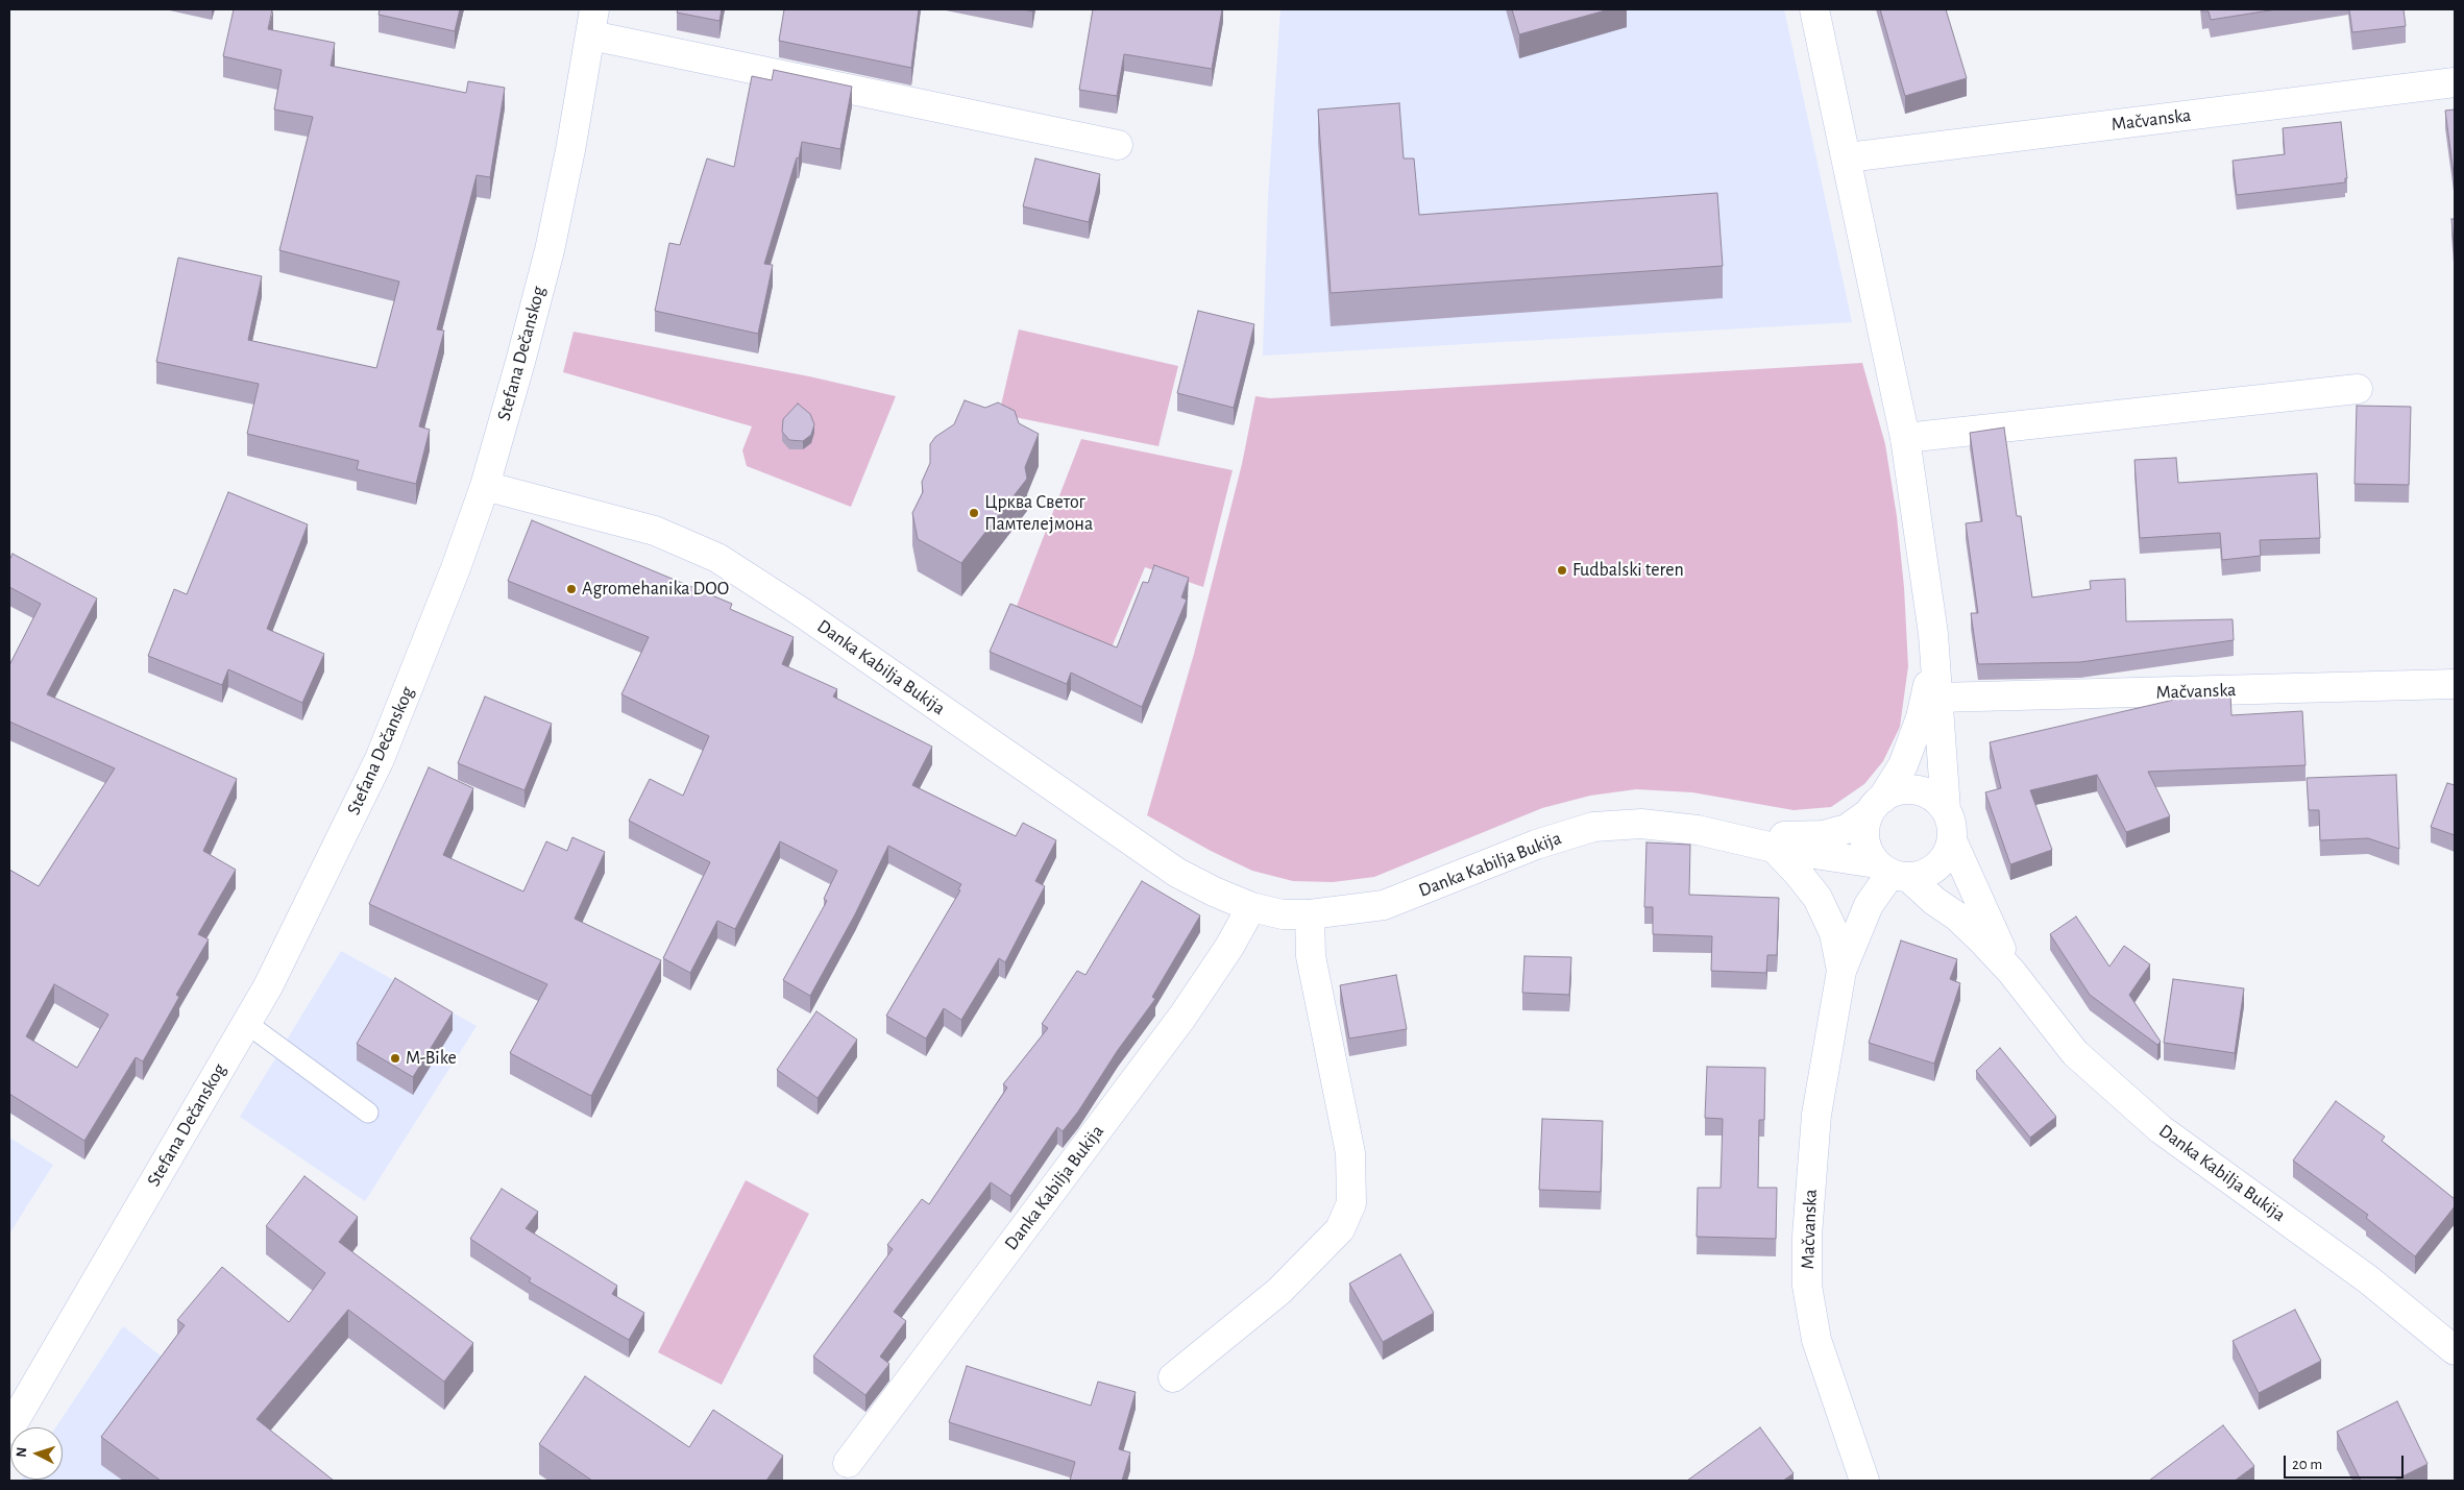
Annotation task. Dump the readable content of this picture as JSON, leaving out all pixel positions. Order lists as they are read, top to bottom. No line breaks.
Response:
{"streets":{"street":["Mačvanska","Stefana Dečanskog","Danka Kabilja Bukija"]},"crossings":[["Stefana Dečanskog","Danka Kabilja Bukija"]],"places":["Црква Светог Памтелејмона","Fudbalski teren","Agromehanika DOO","M-Bike"],"scale_bar":"20 m","north":"left"}
